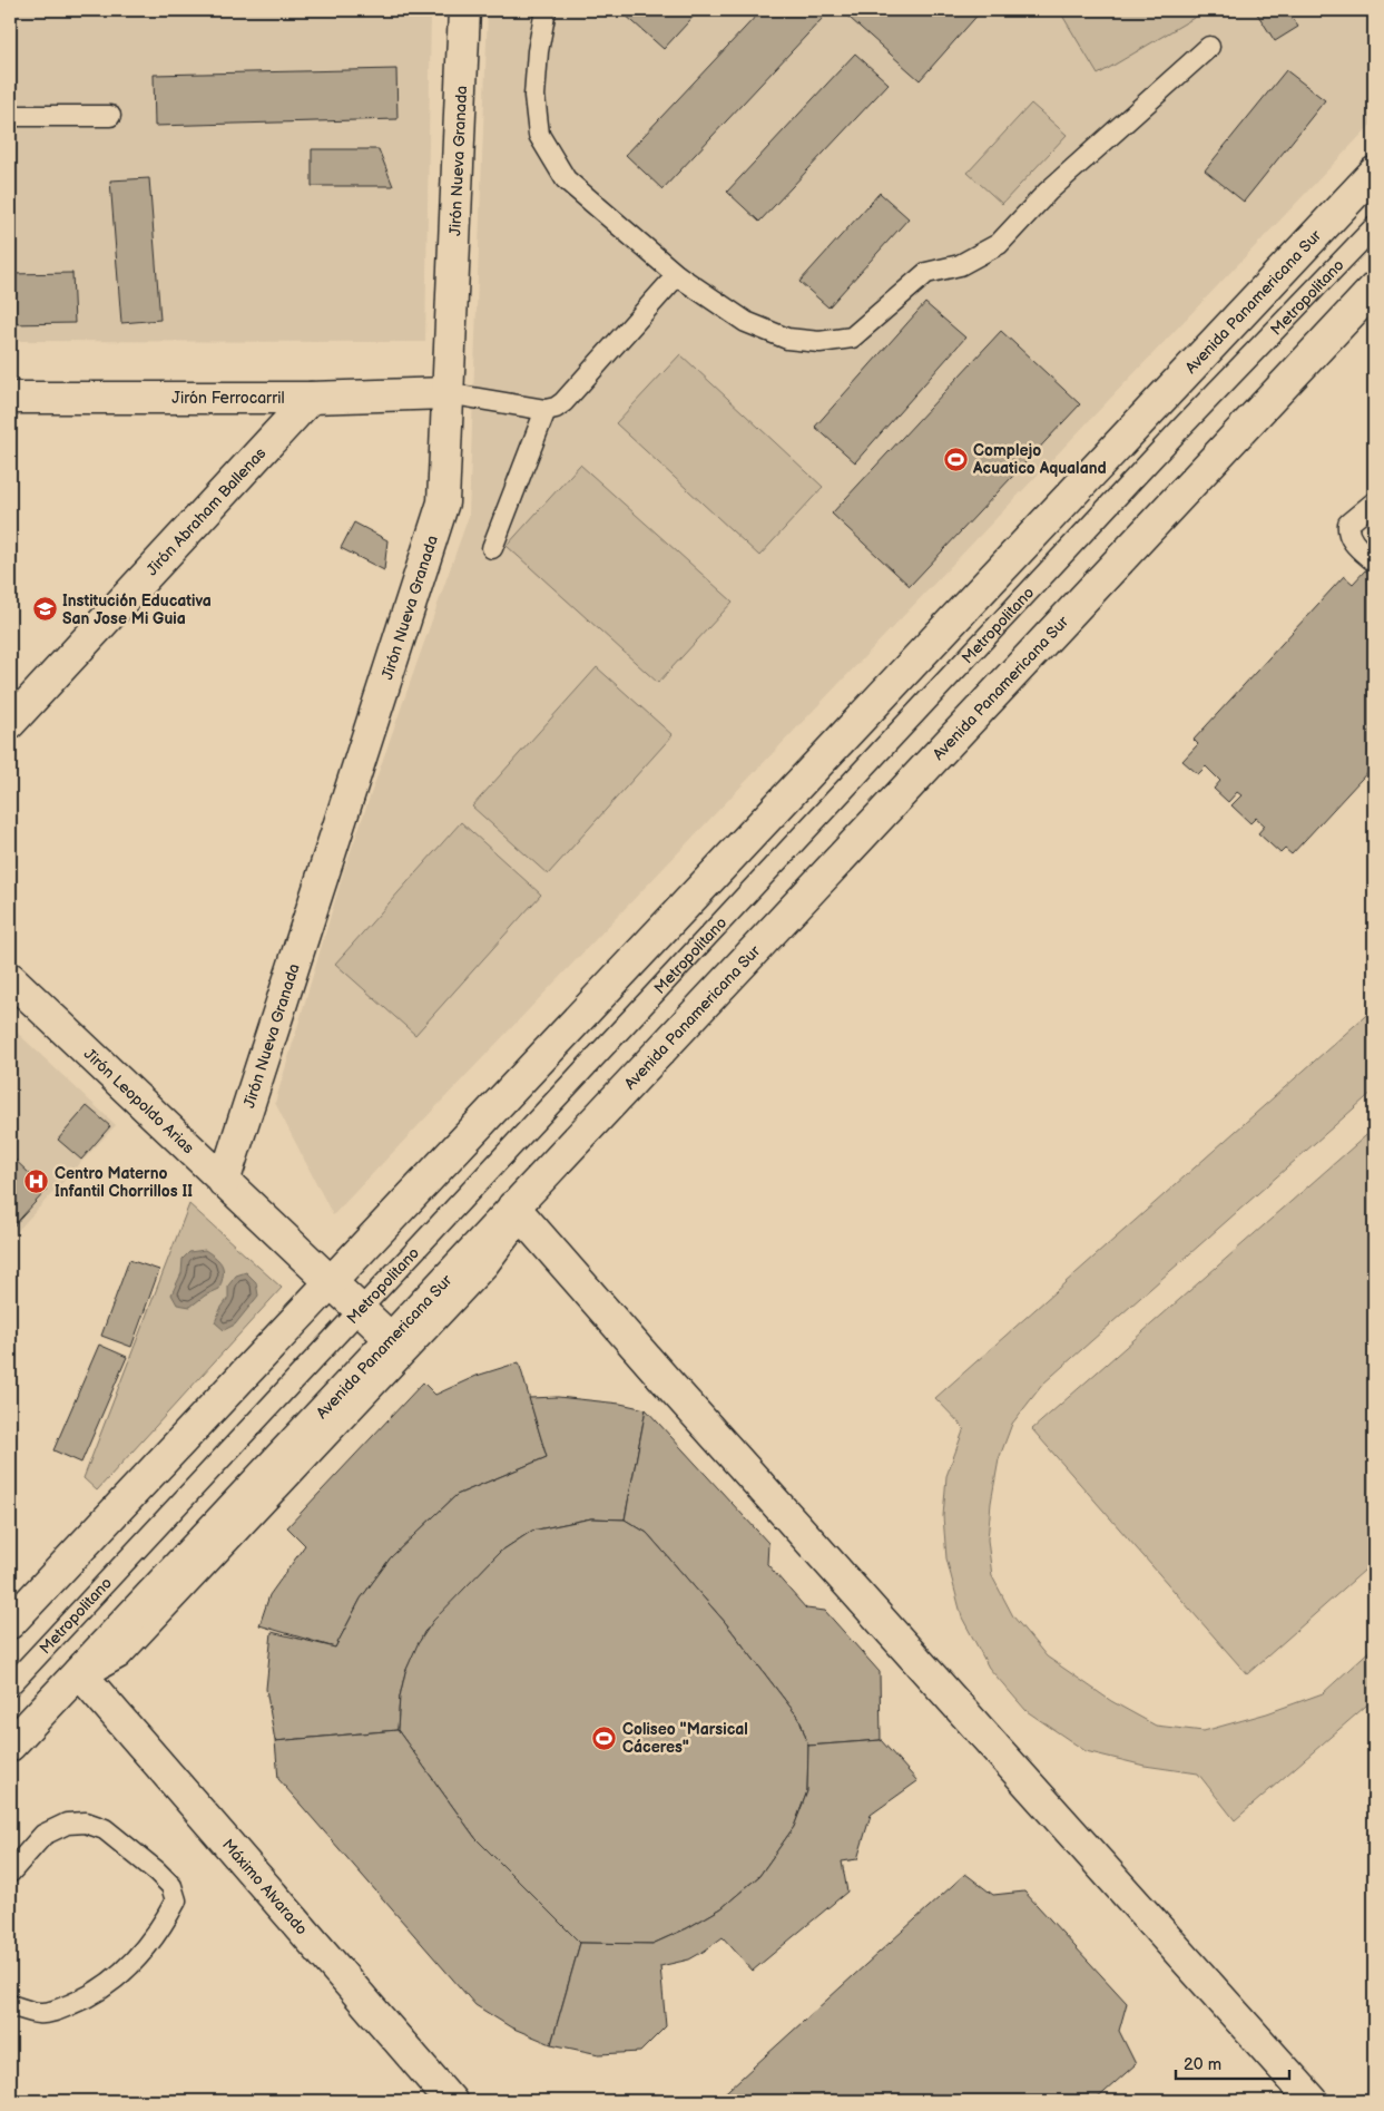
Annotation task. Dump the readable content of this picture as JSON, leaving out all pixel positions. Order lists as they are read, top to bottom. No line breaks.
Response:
{"streets":{"street":["Jirón Nueva Granada","Avenida Panamericana Sur","Jirón Ferrocarril","Jirón Abraham Ballenas","Jirón Leopoldo Arias","Máximo Alvarado"],"lane":["Metropolitano"]},"crossings":[["Jirón Nueva Granada","Jirón Ferrocarril"],["Jirón Nueva Granada","Jirón Leopoldo Arias"],["Metropolitano","Jirón Leopoldo Arias"],["Avenida Panamericana Sur","Jirón Leopoldo Arias"],["Avenida Panamericana Sur","Máximo Alvarado"],["Jirón Ferrocarril","Jirón Abraham Ballenas"]],"places":{"sports":["Complejo Acuatico Aqualand","Coliseo \"Marsical Cáceres\""],"school or university":["Institución Educativa San Jose Mi Guia"],"hospital":["Centro Materno Infantil Chorrillos II"]},"scale_bar":"20 m"}
